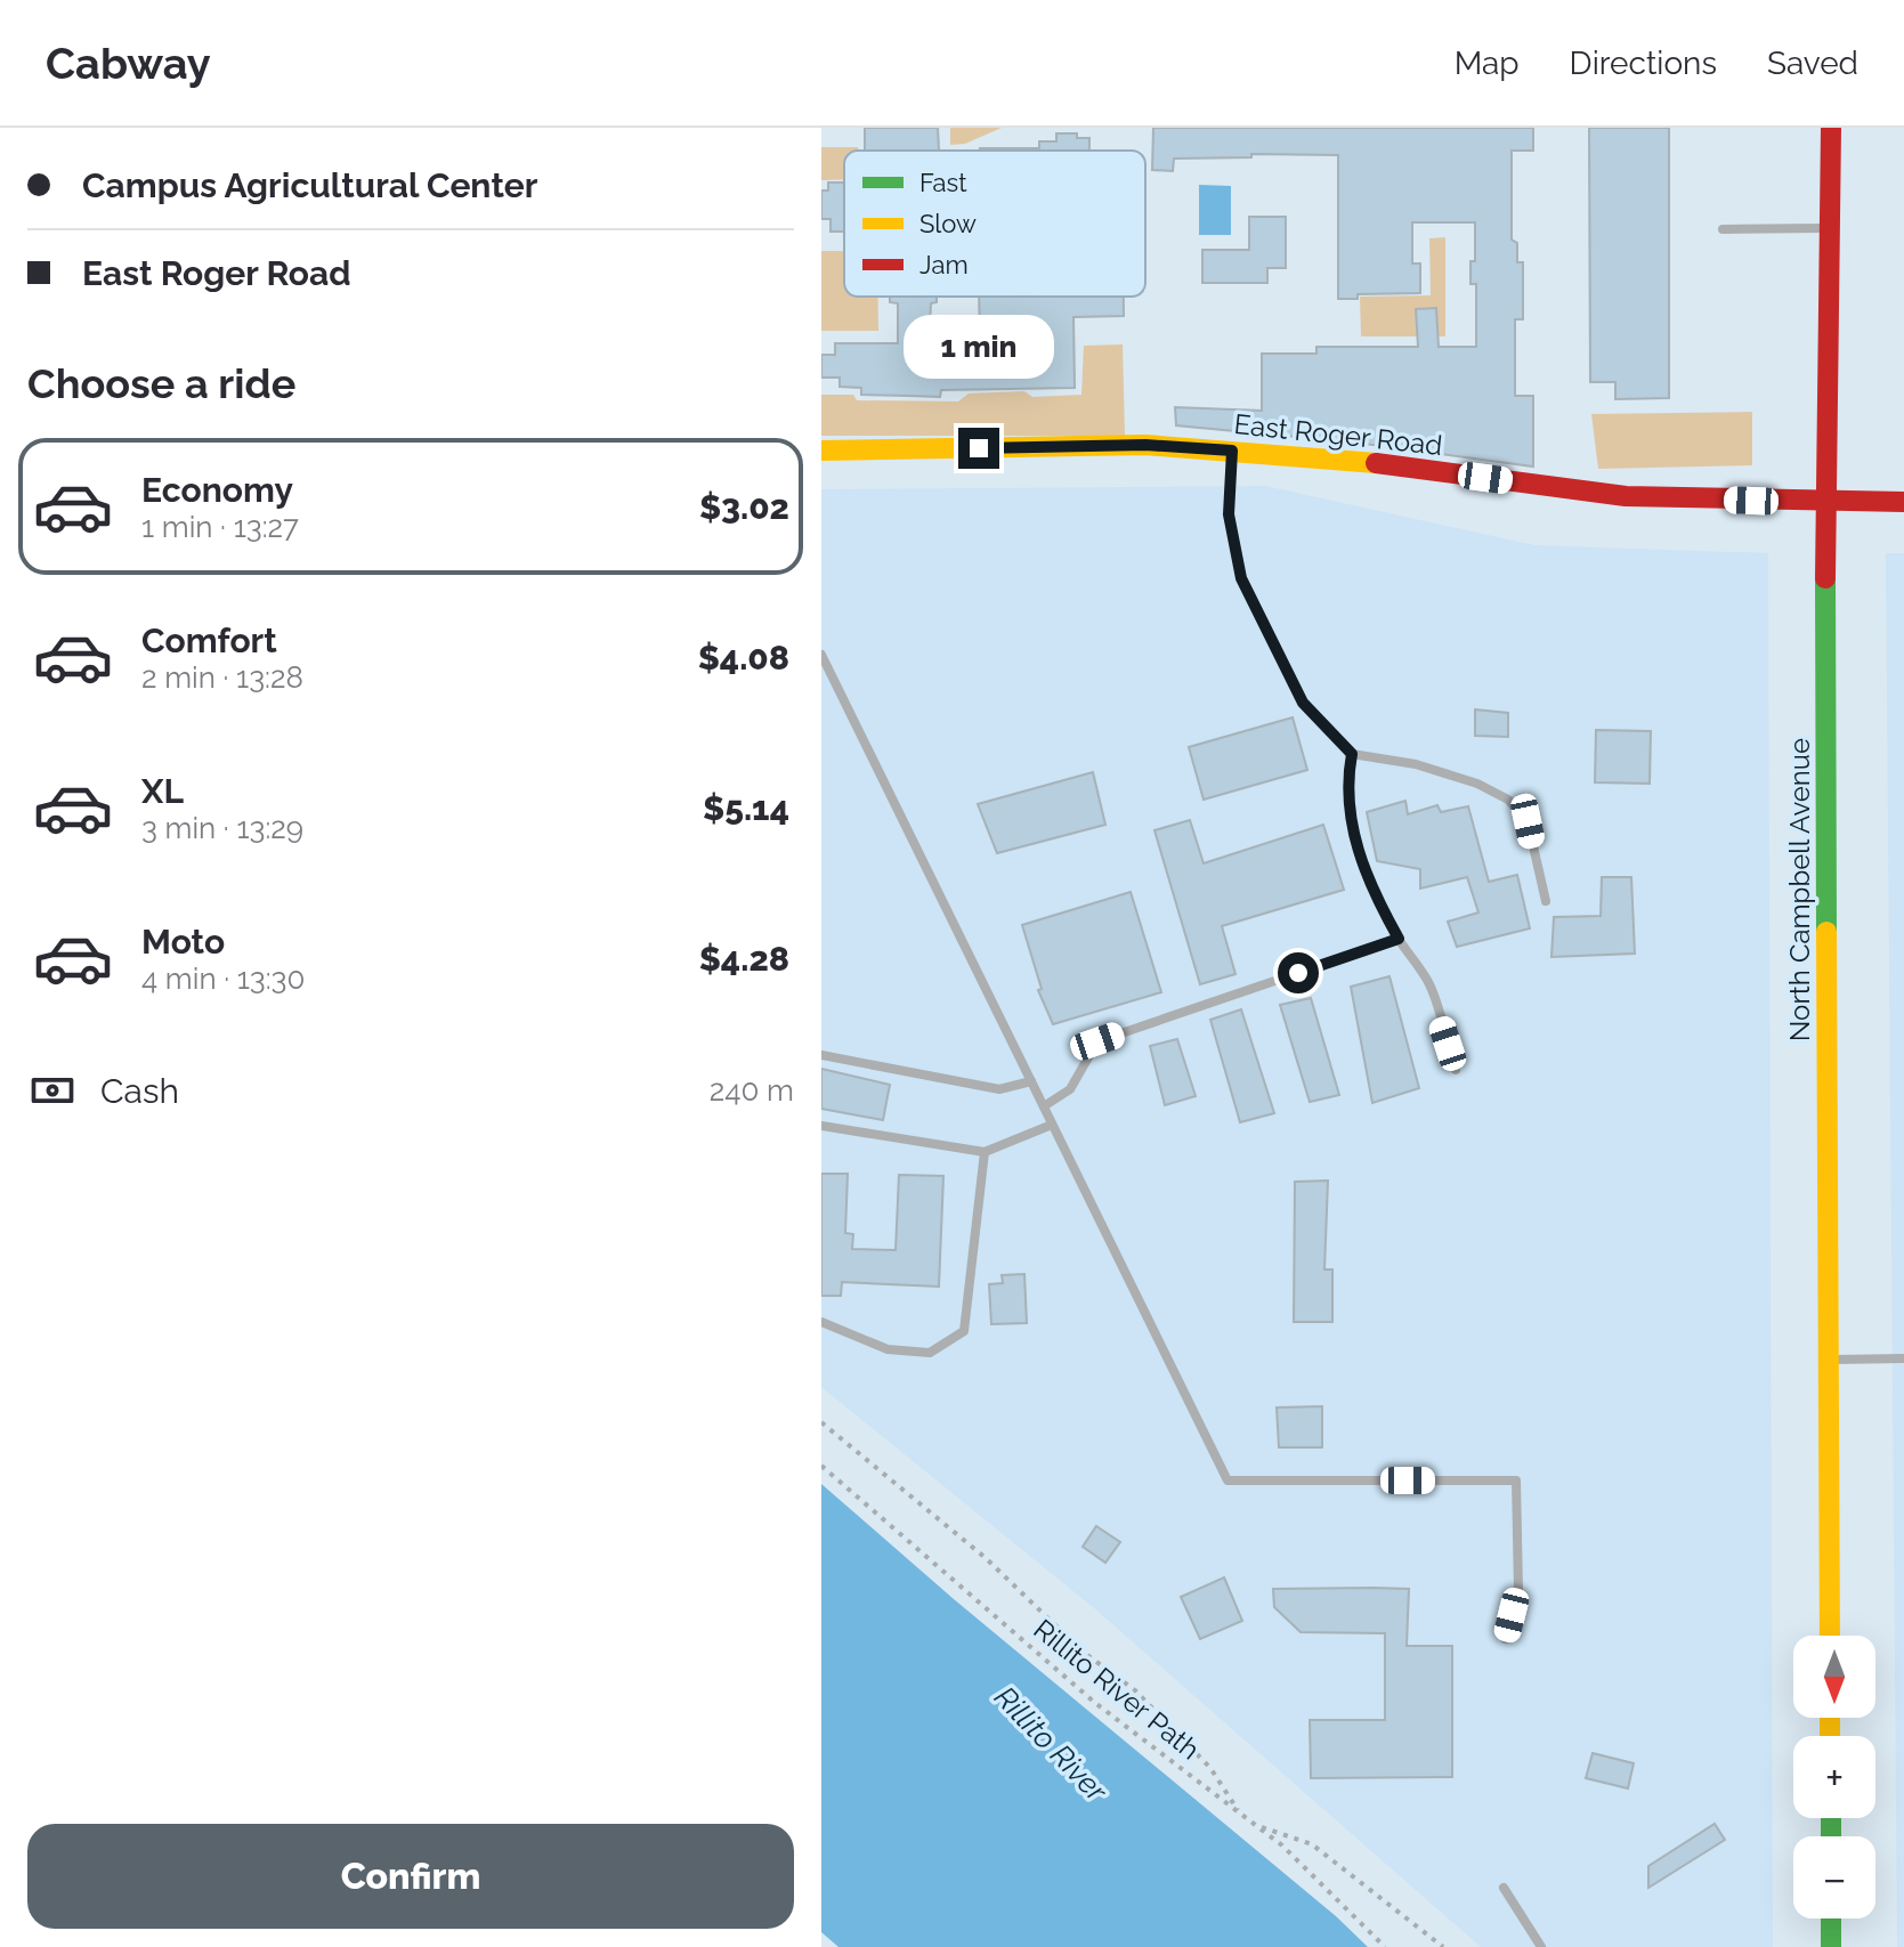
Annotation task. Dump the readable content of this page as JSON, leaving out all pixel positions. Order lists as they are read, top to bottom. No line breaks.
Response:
{"streets":{"main road":["East Roger Road","North Campbell Avenue"],"path":["Rillito River Path"]},"crossings":[["East Roger Road","North Campbell Avenue"]],"water":["Rillito River"],"legend":["Fast","Slow","Jam"],"north":"bottom","page":{"header":"Cabway","nav":["Map","Directions","Saved"],"banner":["Campus Agricultural Center","East Roger Road"],"bubble":"1 min","heading":"Choose a ride","list":[{"name":"Economy","note":"1 min · 13:27","value":"$3.02"},{"name":"Comfort","note":"2 min · 13:28","value":"$4.08"},{"name":"XL","note":"3 min · 13:29","value":"$5.14"},{"name":"Moto","note":"4 min · 13:30","value":"$4.28"}],"pay":["Cash","240 m"],"map_buttons":["+","−"],"buttons":"Confirm"}}
